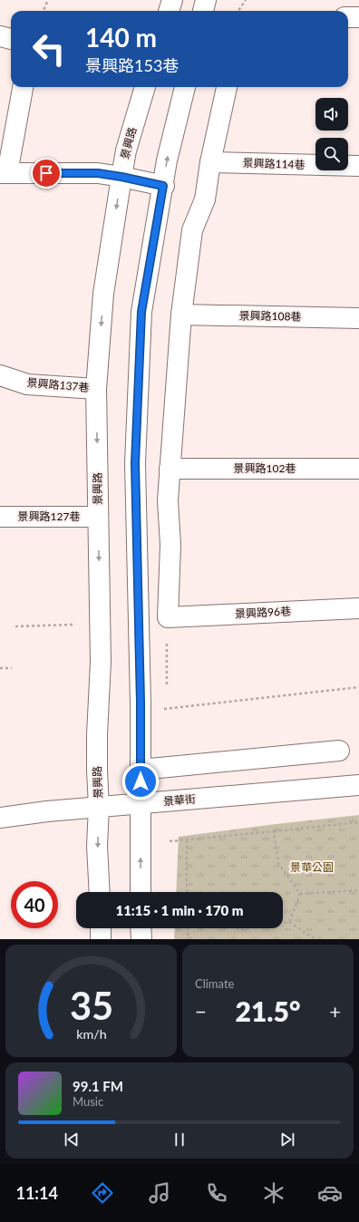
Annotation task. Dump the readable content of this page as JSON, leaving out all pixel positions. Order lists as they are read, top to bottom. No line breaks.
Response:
{"streets":{"street":["景興路","景興路114巷","景興路108巷","景興路137巷","景興路102巷","景興路127巷","景興路96巷","景華街"]},"crossings":[["景興路","景興路137巷"],["景興路","景興路127巷"],["景興路","景華街"]],"parks":["景華公園"],"page":{"turn":["140 m","景興路153巷"],"limit":"40","trip":"11:15 · 1 min · 170 m","tile":"Climate","heat":["−","21.5°","+"],"song":["99.1 FM","Music"],"tabs":"11:14","gauge":["35","km/h"]}}
